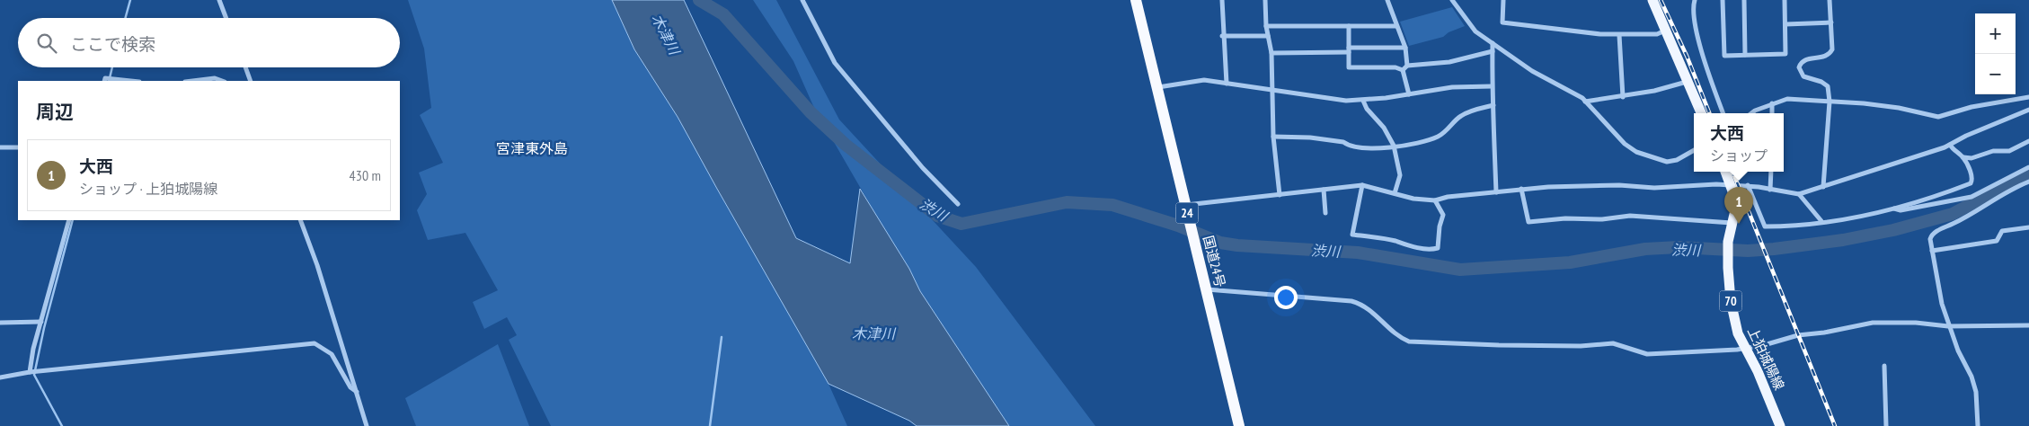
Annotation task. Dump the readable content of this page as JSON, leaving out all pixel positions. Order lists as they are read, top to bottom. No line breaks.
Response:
{"streets":{"highway":["24","国道24号"],"main road":["70","上狛城陽線"]},"districts":["宮津東外島"],"water":["木津川","渋川"],"page":{"map_buttons":["+","−"],"search":"ここで検索","heading":"周辺","popup":["大西","ショップ"],"list":[{"mark":"1","name":"大西","note":"ショップ · 上狛城陽線","value":"430 m"}],"pins":"1"}}
